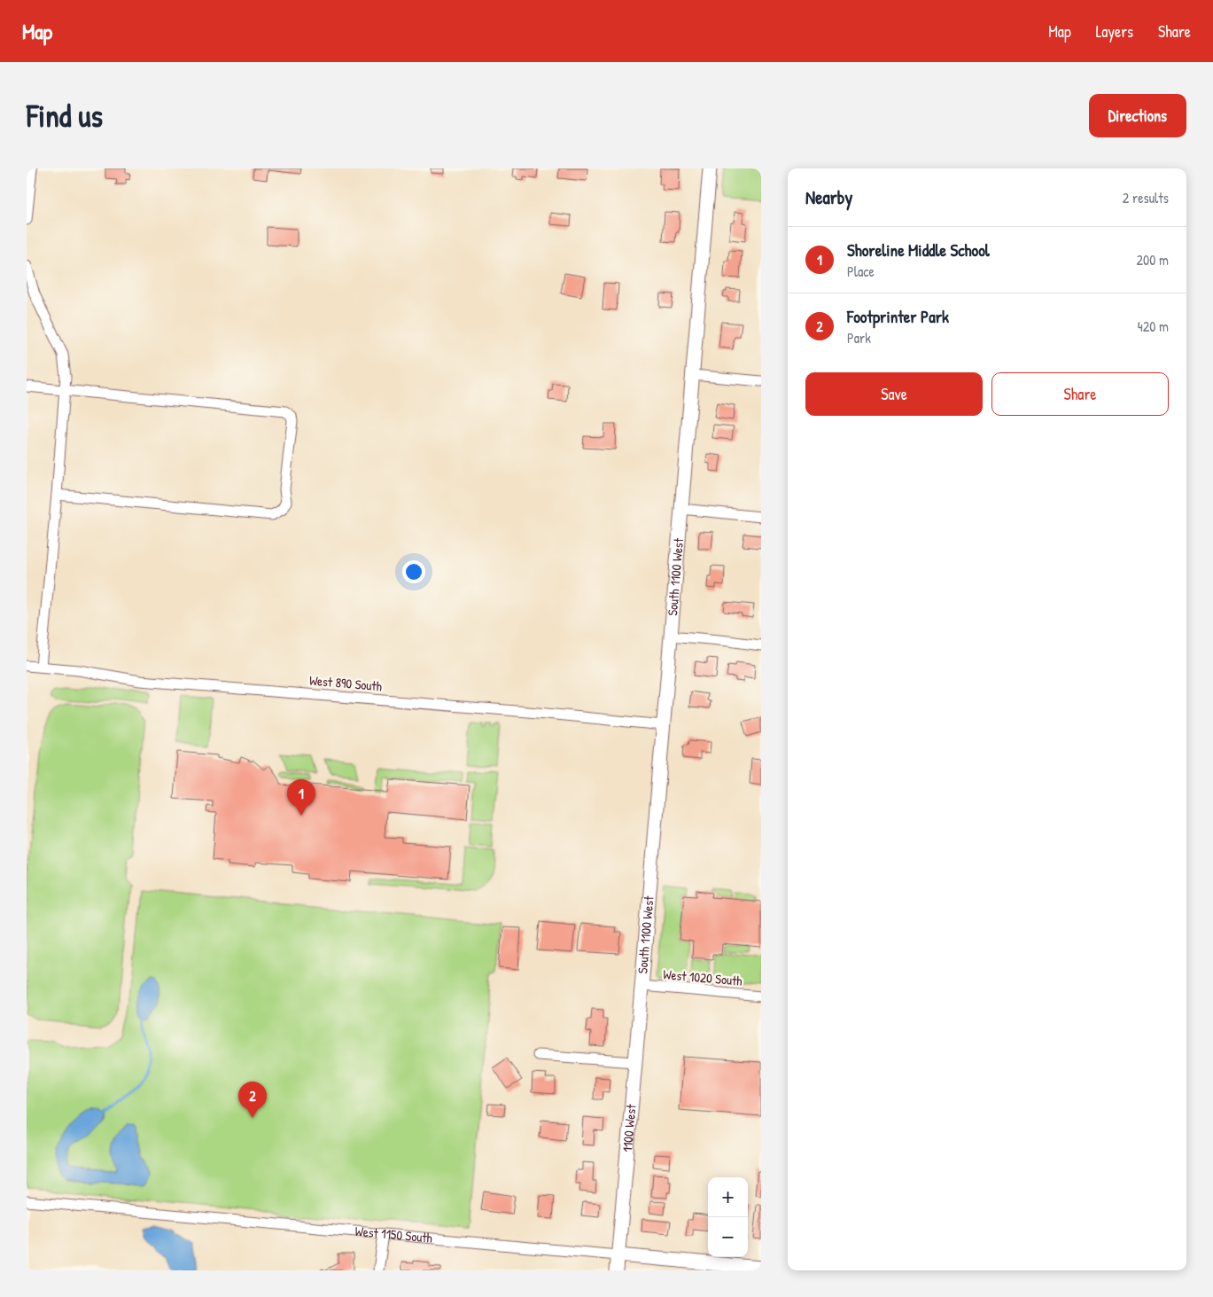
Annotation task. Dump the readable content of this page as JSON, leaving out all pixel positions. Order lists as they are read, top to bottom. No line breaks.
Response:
{"streets":{"street":["South 1100 West","West 890 South","West 1020 South","1100 West","West 1150 South"]},"crossings":[["South 1100 West","West 890 South"],["South 1100 West","West 1020 South"],["South 1100 West","1100 West"],["West 1020 South","1100 West"],["1100 West","West 1150 South"]],"page":{"header":"Map","nav":["Map","Layers","Share"],"buttons":["Directions",["Save","Share"]],"title":"Find us","heading":["Nearby","2 results"],"list":[{"mark":"1","name":"Shoreline Middle School","note":"Place","value":"200 m"},{"mark":"2","name":"Footprinter Park","note":"Park","value":"420 m"}],"pins":["1","2"],"map_buttons":["+","−"]}}
